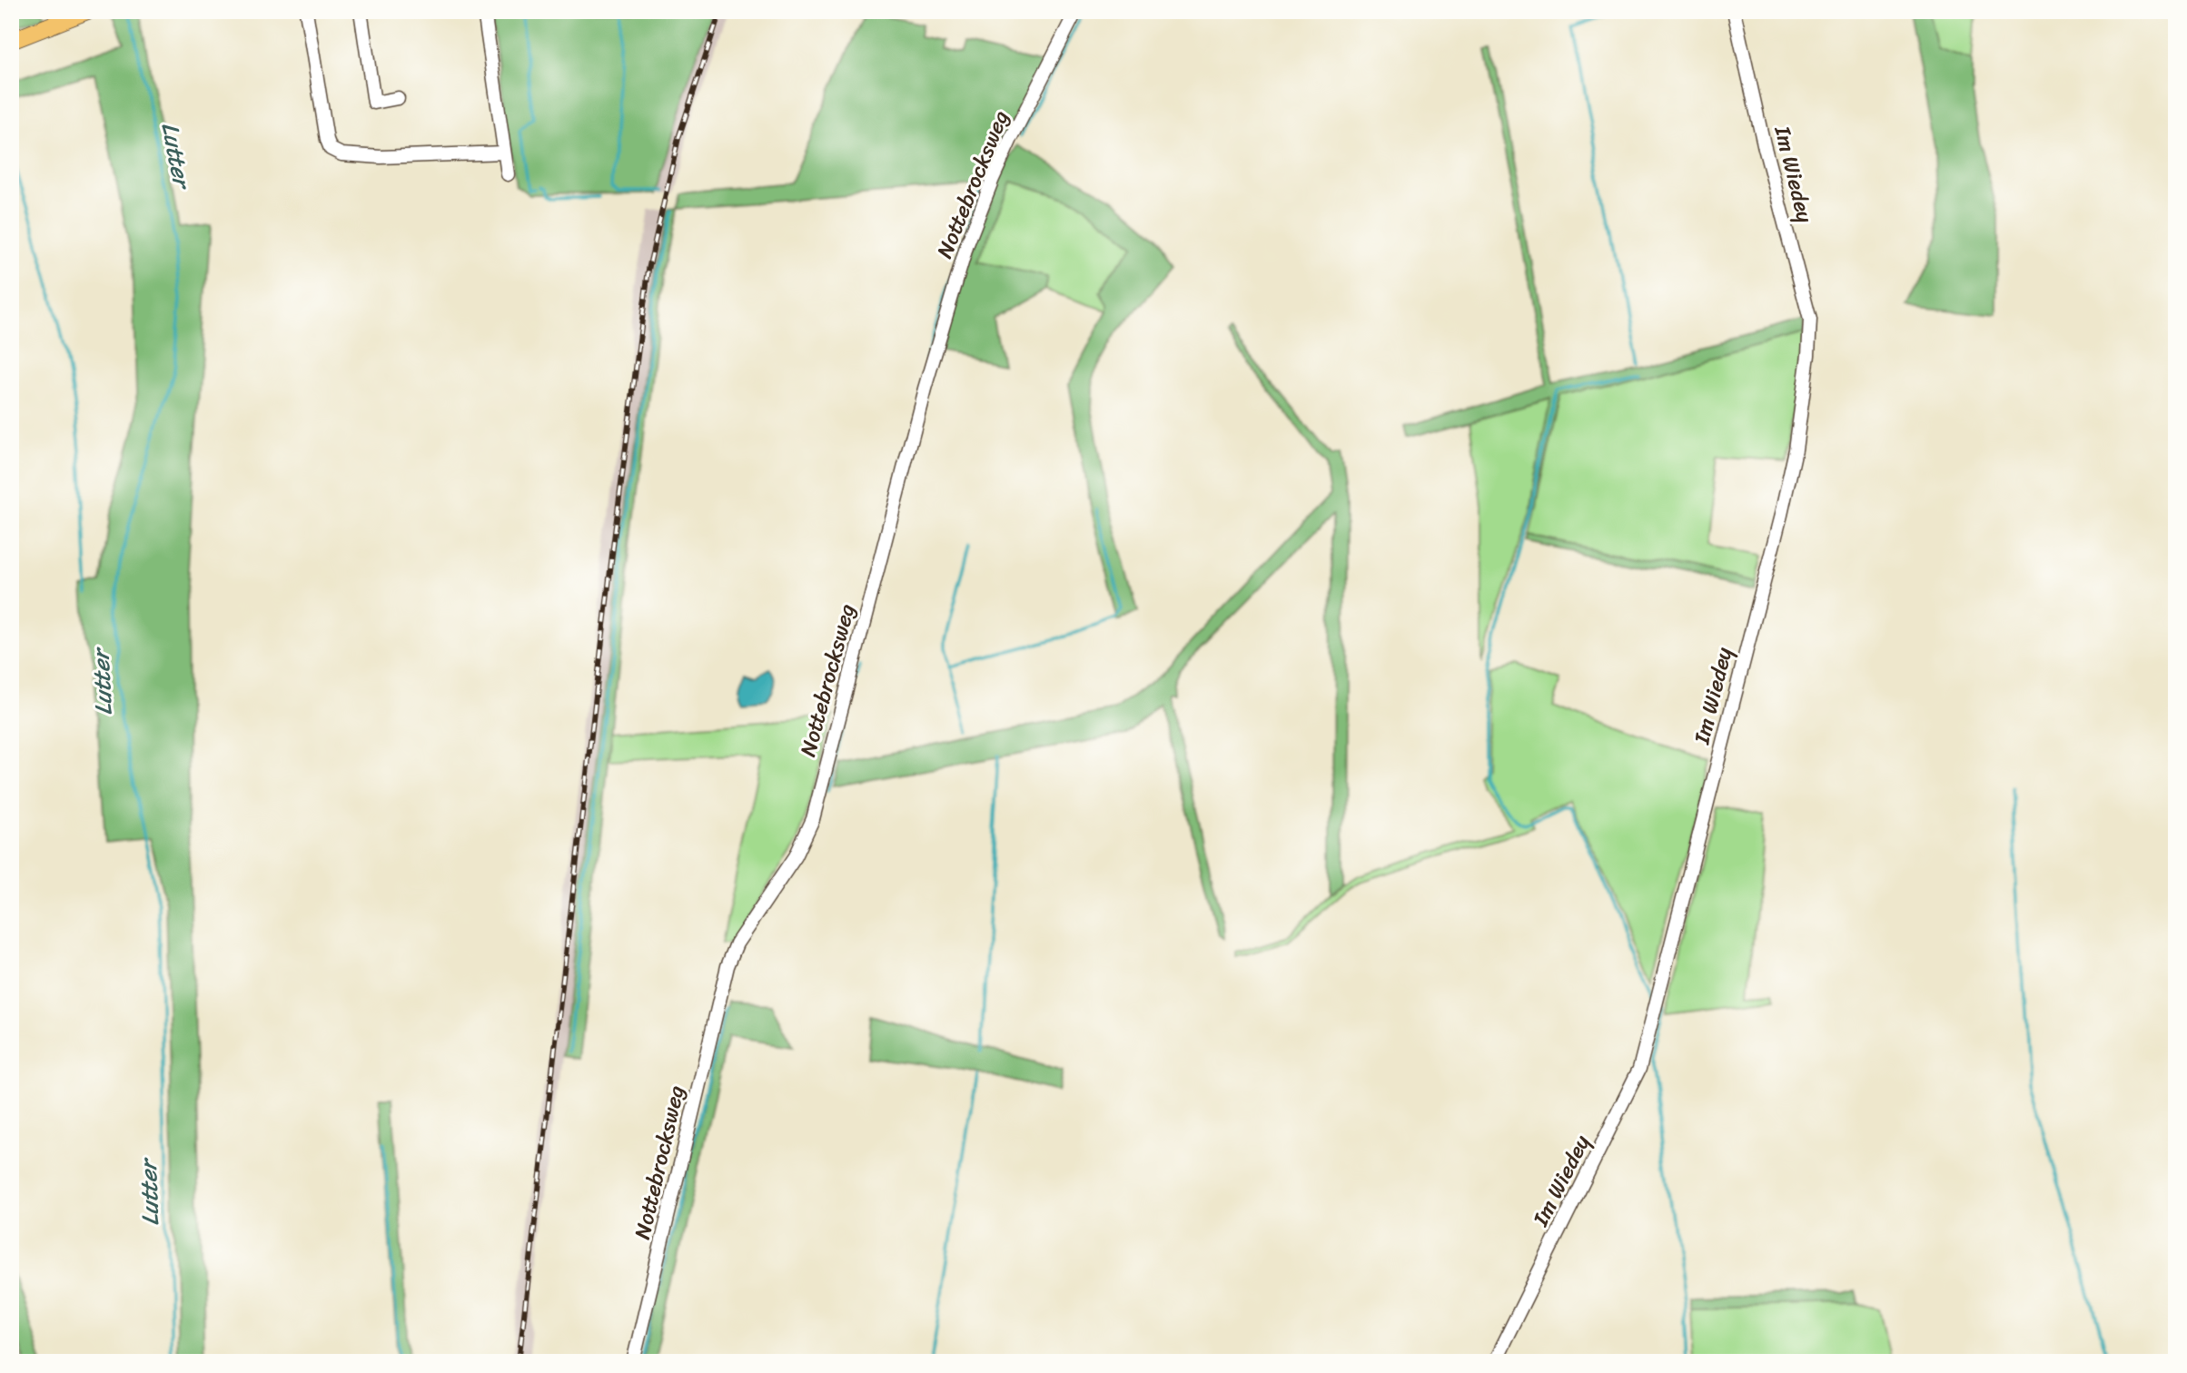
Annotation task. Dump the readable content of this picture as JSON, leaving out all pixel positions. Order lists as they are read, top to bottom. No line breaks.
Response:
{"streets":{"street":["Im Wiedey","Nottebrocksweg"]},"water":["Lutter"]}
